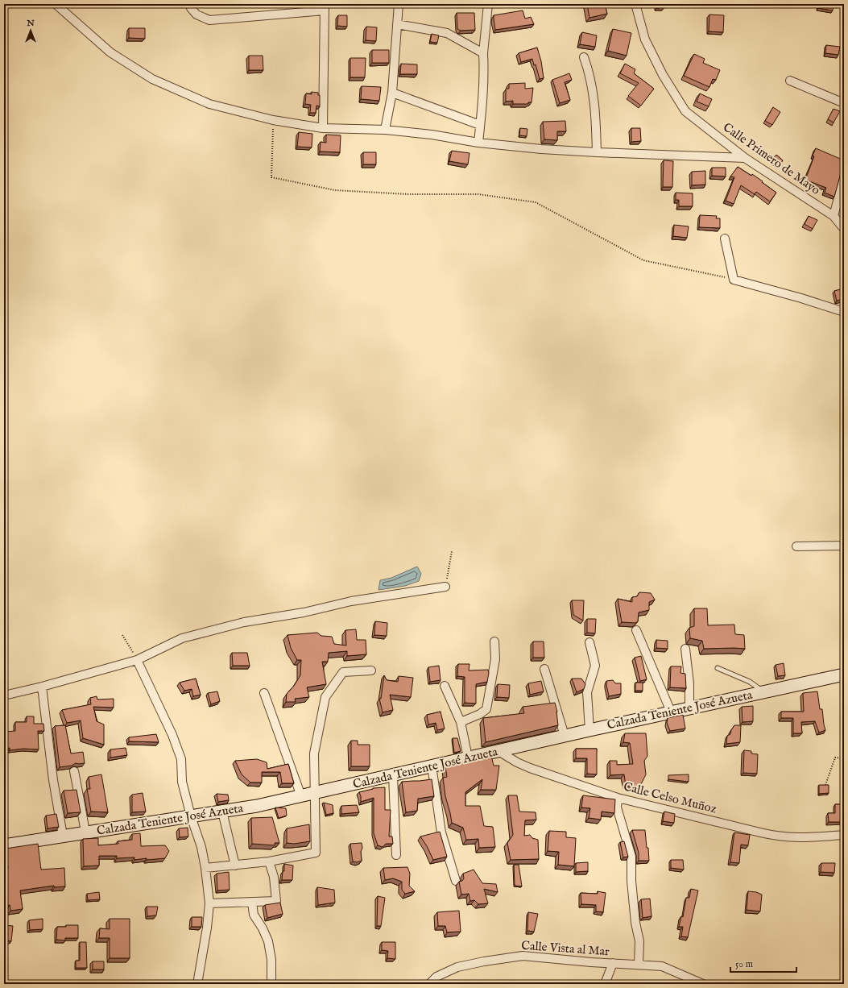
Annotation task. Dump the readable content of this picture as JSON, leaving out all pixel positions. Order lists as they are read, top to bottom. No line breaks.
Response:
{"streets":{"main road":["Calzada Teniente José Azueta"],"street":["Calle Primero de Mayo","Calle Celso Muñoz","Calle Vista al Mar"]},"crossings":[["Calzada Teniente José Azueta","Calle Celso Muñoz"]],"scale_bar":"50 m","north":"top"}
